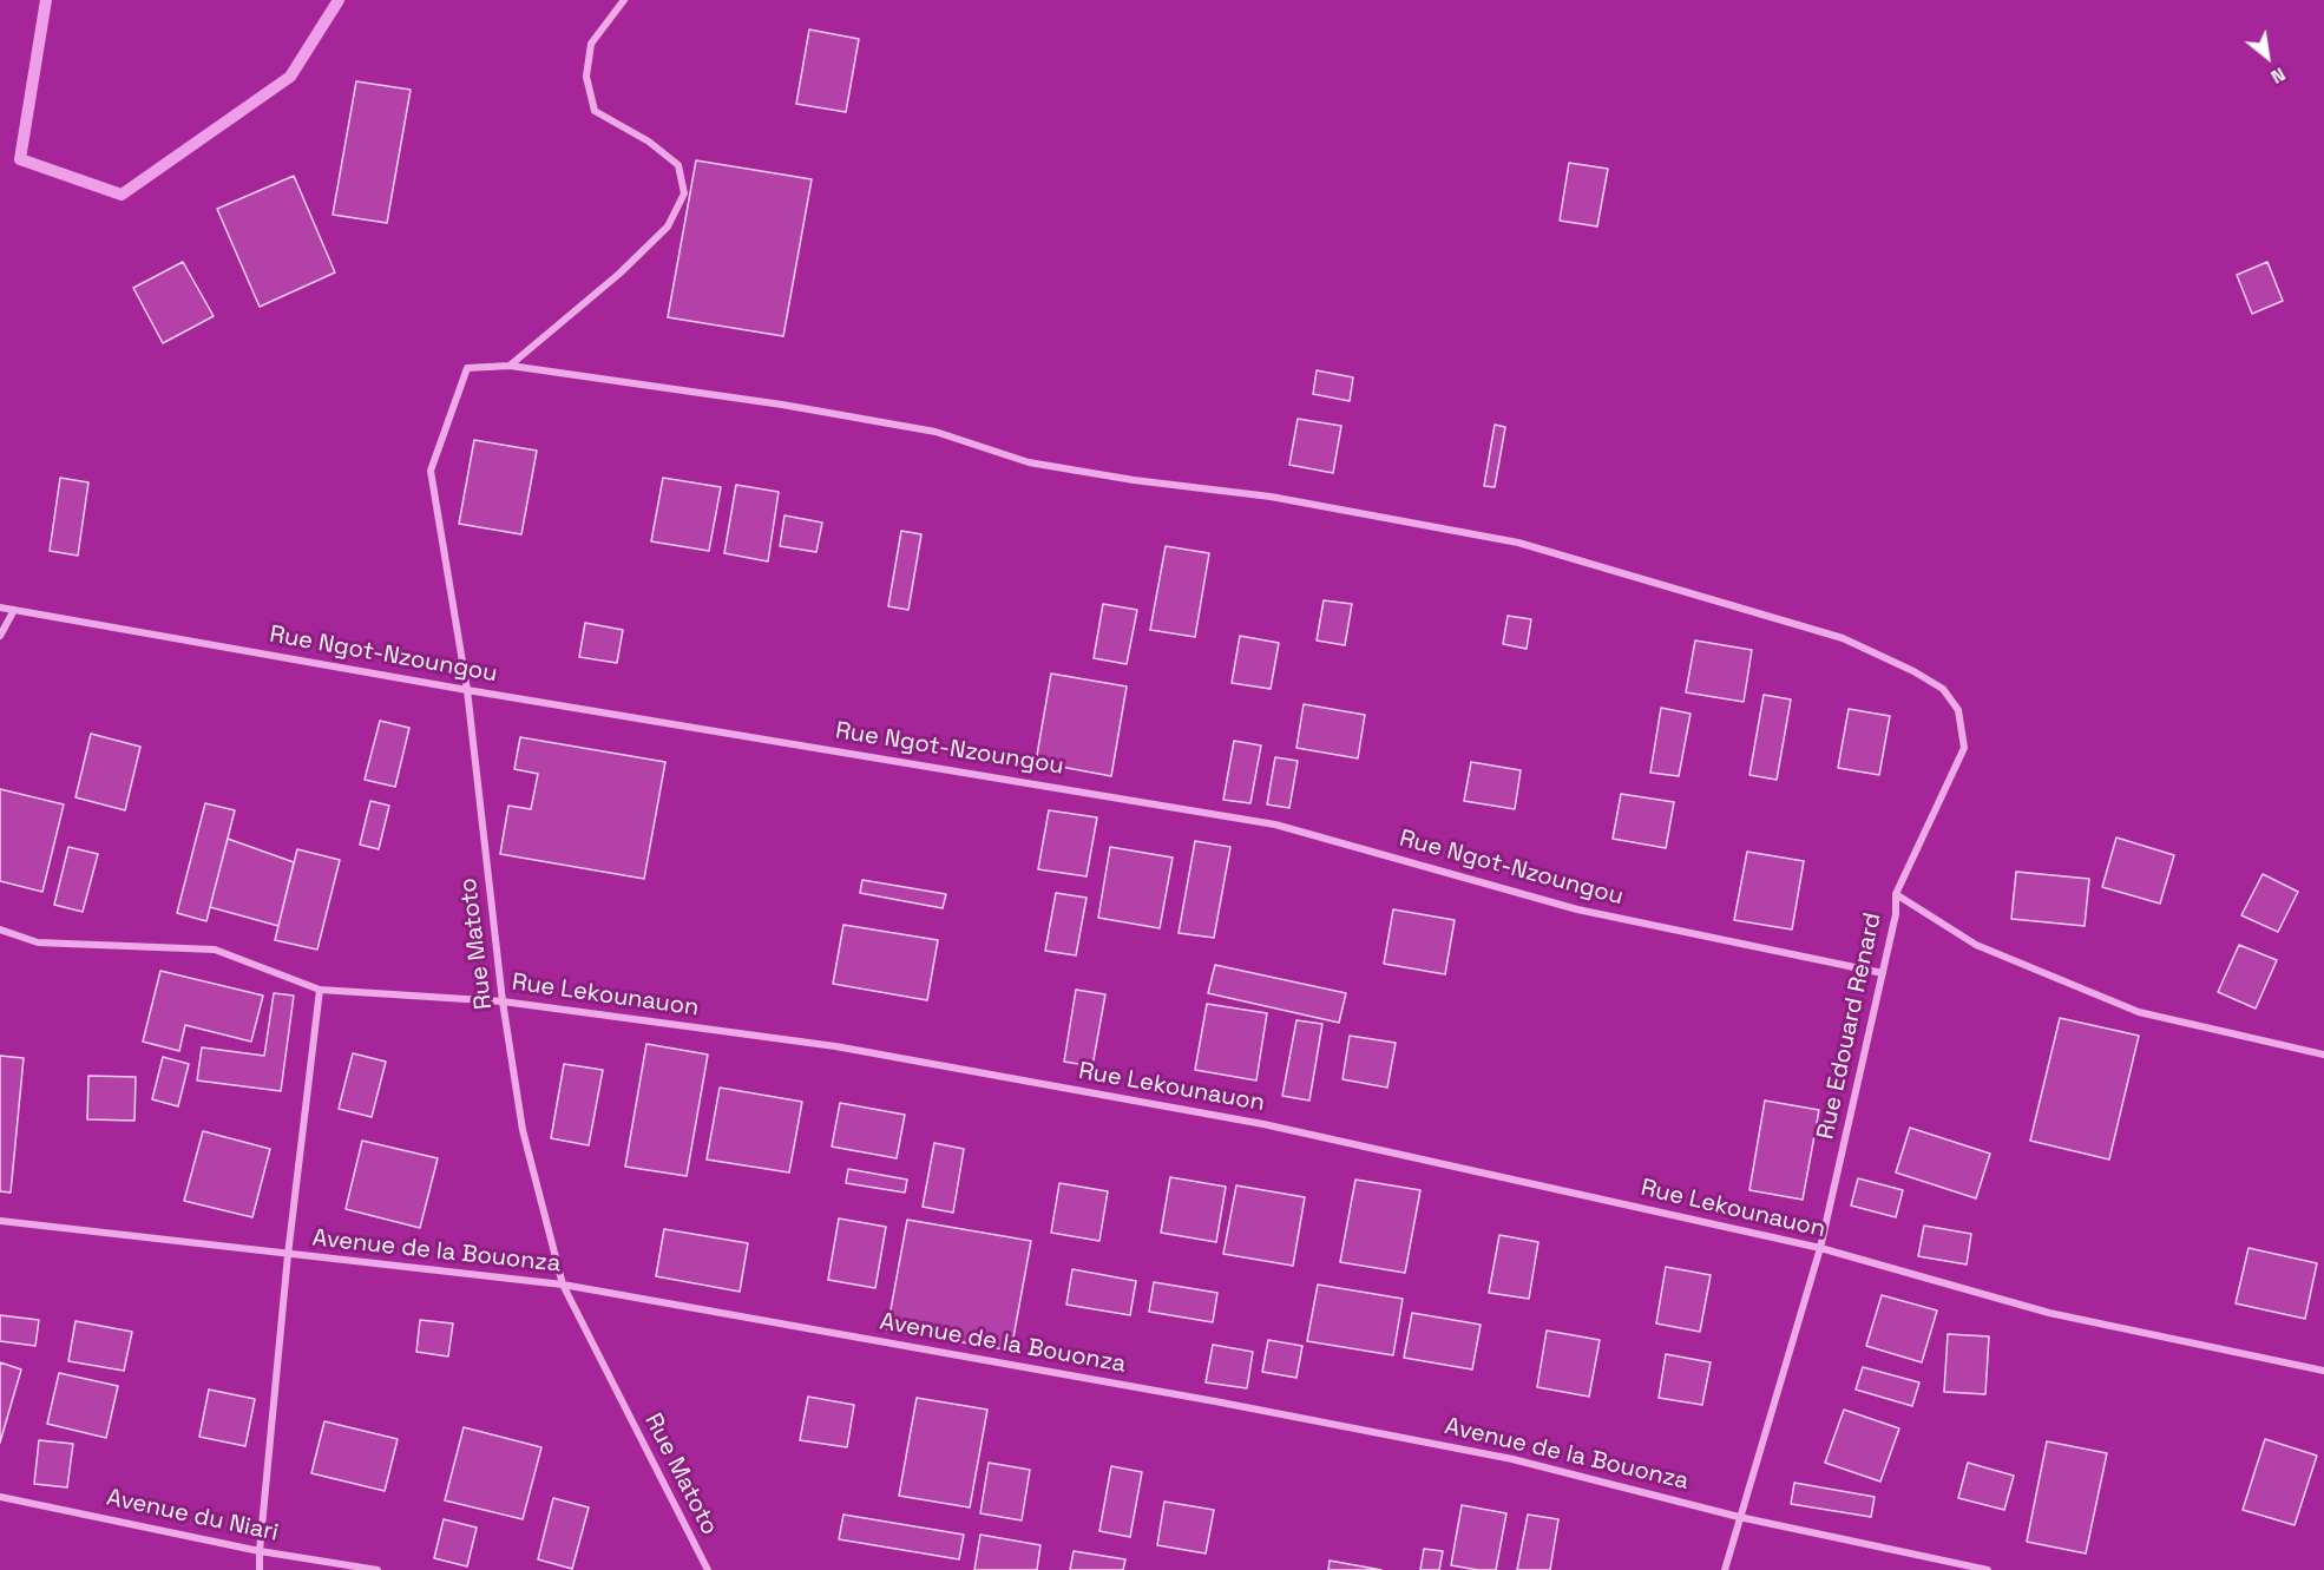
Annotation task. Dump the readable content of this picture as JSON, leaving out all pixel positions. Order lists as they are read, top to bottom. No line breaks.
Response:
{"streets":{"street":["Rue Ngot-Nzoungou","Rue Matoto","Rue Lekounauon","Rue Edouard Renard","Avenue de la Bouonza","Avenue du Niari"]},"crossings":[["Rue Ngot-Nzoungou","Rue Matoto"],["Rue Ngot-Nzoungou","Rue Edouard Renard"],["Rue Matoto","Rue Lekounauon"],["Rue Matoto","Avenue de la Bouonza"],["Rue Lekounauon","Rue Edouard Renard"],["Rue Edouard Renard","Avenue de la Bouonza"]],"north":"bottom right"}
